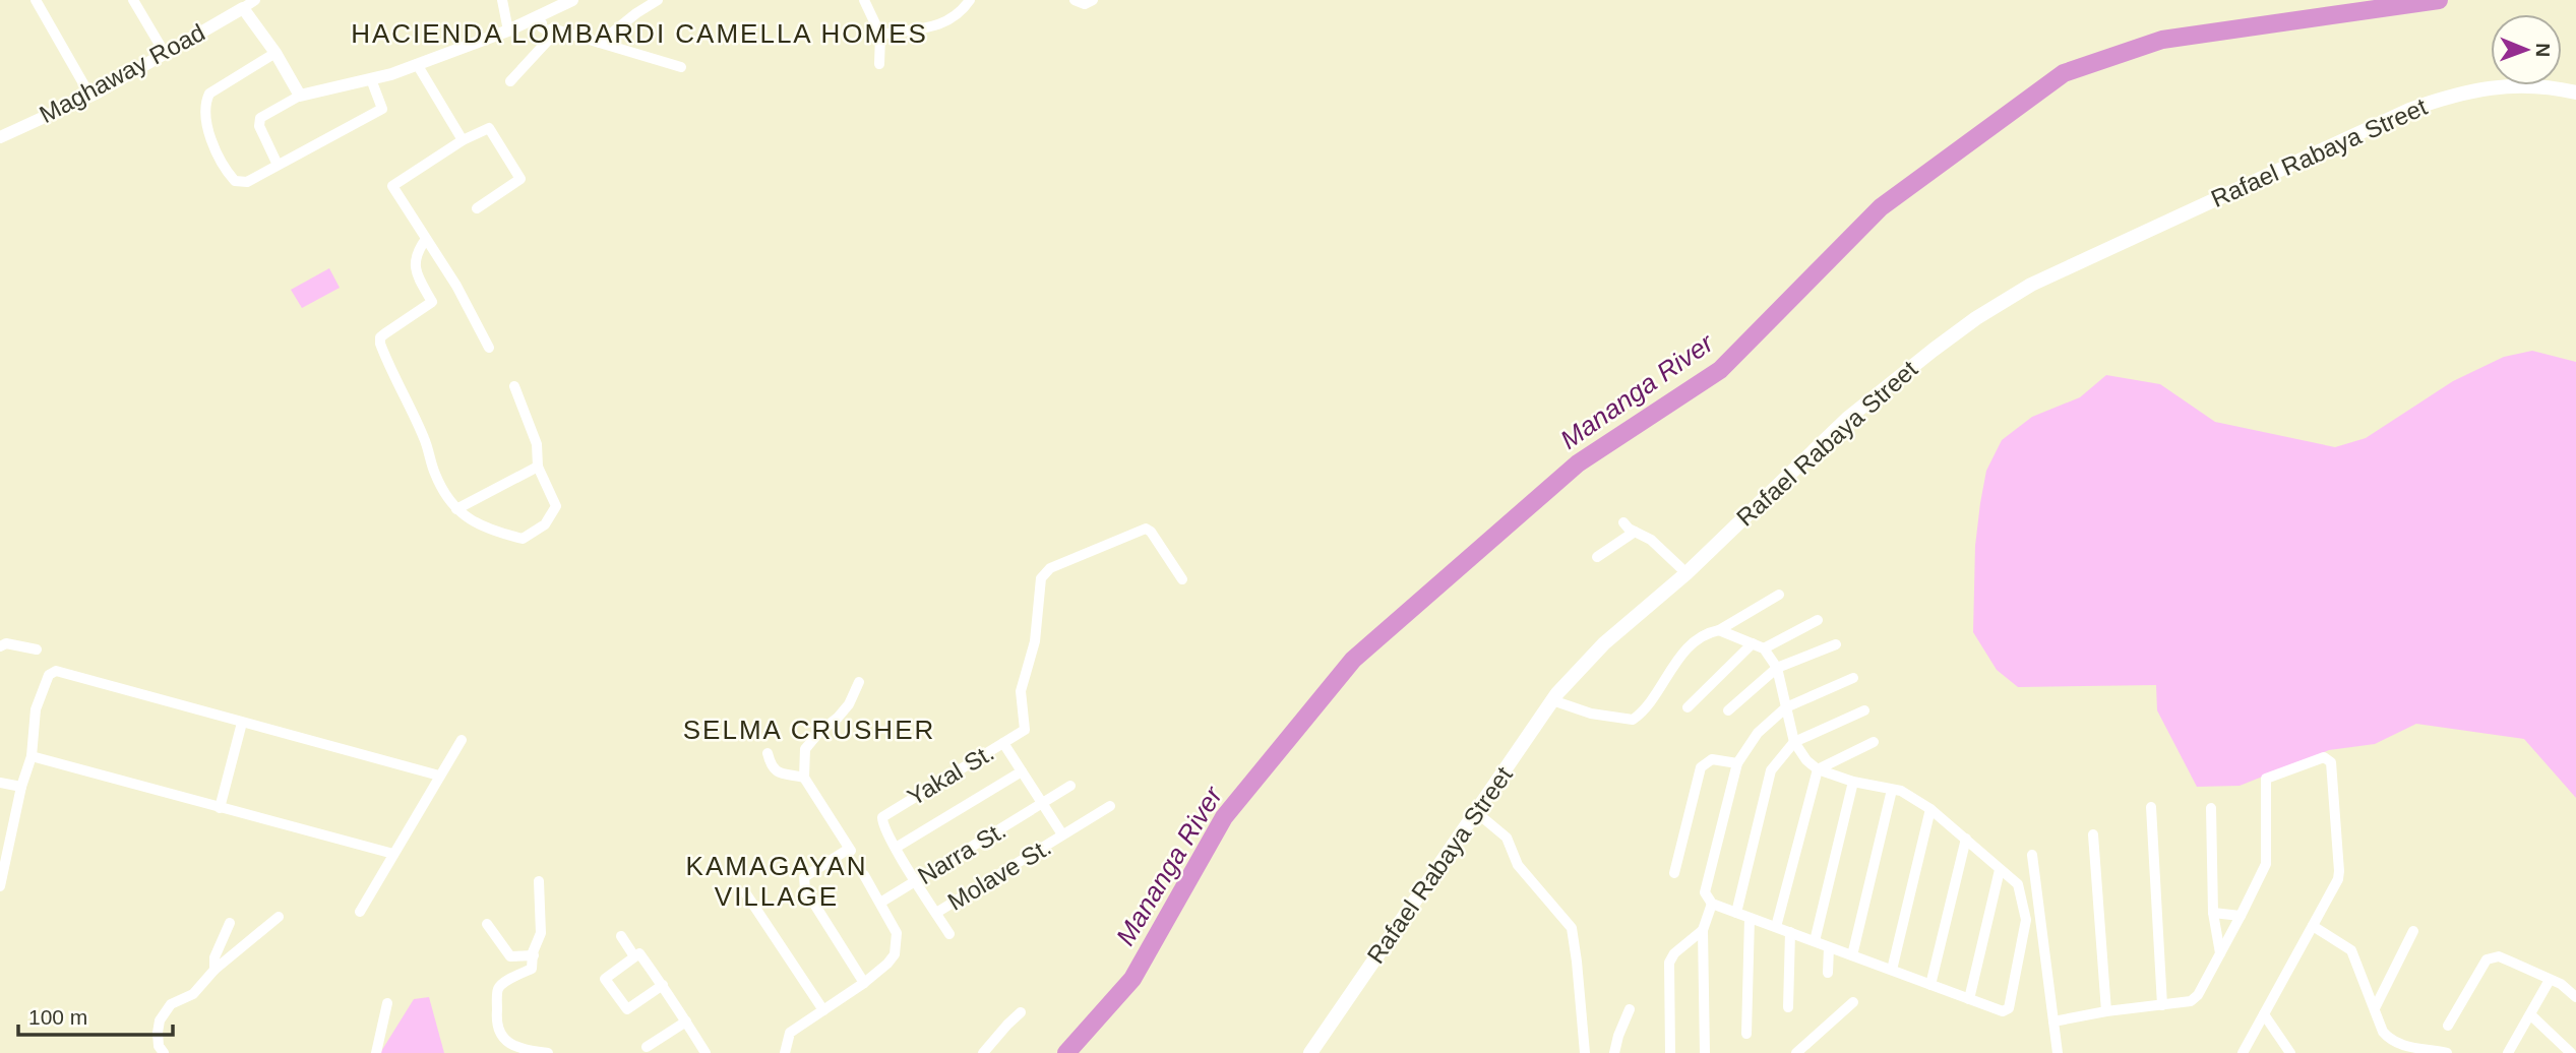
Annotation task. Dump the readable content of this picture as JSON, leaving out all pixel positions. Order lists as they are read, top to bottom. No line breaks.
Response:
{"streets":{"main road":["Rafael Rabaya Street"],"street":["Maghaway Road","Yakal St.","Narra St.","Molave St."]},"districts":["HACIENDA LOMBARDI CAMELLA HOMES","SELMA CRUSHER","KAMAGAYAN VILLAGE"],"water":["Mananga River"],"scale_bar":"100 m","north":"right"}
